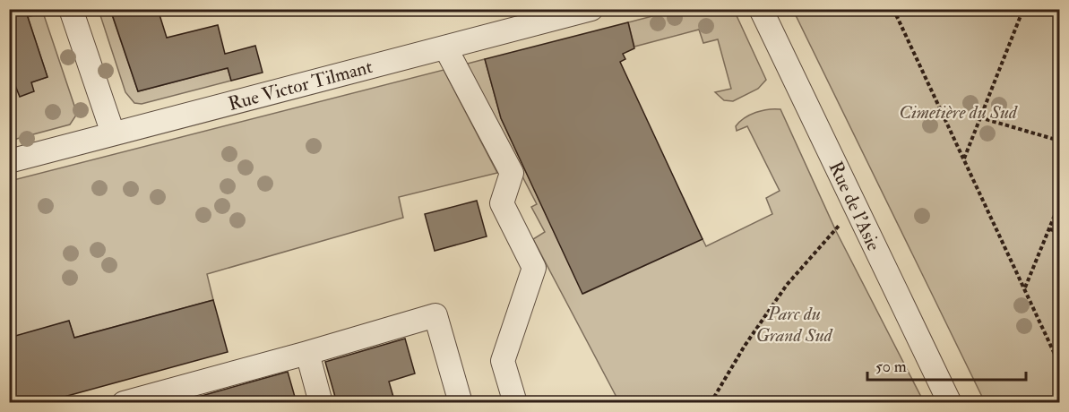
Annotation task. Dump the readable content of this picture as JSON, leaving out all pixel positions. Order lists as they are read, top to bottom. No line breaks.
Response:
{"streets":{"street":["Rue Victor Tilmant","Rue de l'Asie"]},"parks":["Cimetière du Sud","Parc du Grand Sud"],"scale_bar":"50 m"}
